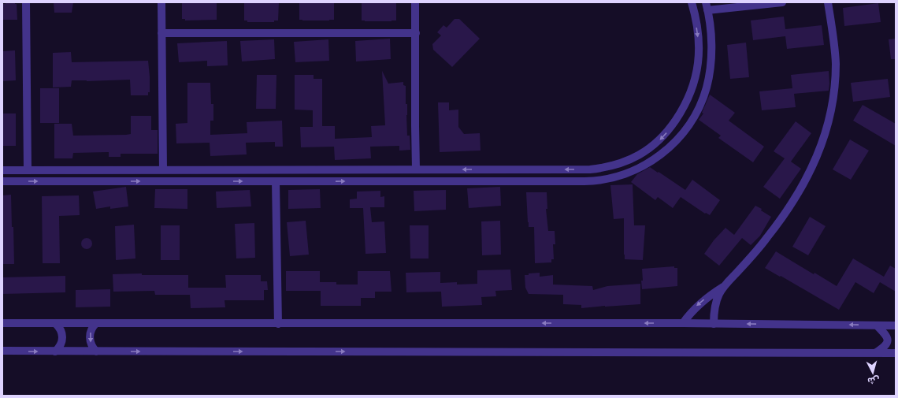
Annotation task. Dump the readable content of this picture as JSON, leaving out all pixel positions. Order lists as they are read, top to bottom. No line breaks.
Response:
{"north":"bottom"}
